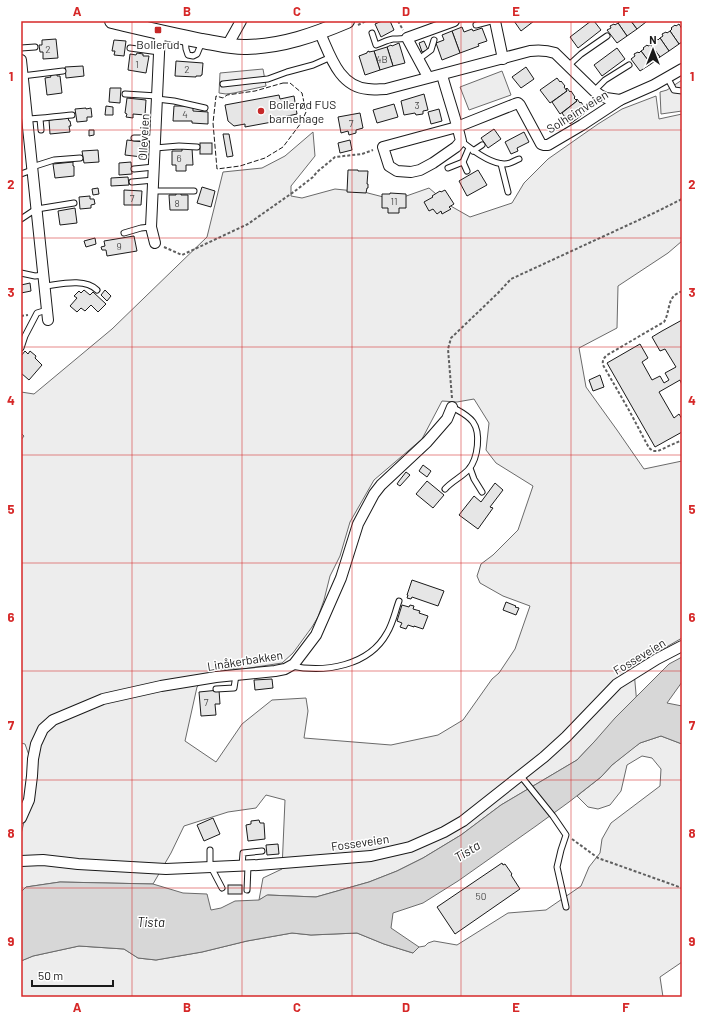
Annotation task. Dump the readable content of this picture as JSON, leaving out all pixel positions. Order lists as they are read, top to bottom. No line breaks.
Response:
{"streets":{"street":["Solheimveien","Olleveien","Fosseveien","Linåkerbakken"]},"water":["Tista"],"places":{"transit":["Bollerud"],"other":["Bollerød FUS barnehage"]},"house_numbers":["2","4B","1","2","3","4","7","6","7","11","8","9","7","50"],"scale_bar":"50 m","north":"top","grid":{"columns":["A","B","C","D","E","F"],"rows":["1","2","3","4","5","6","7","8","9"]}}
